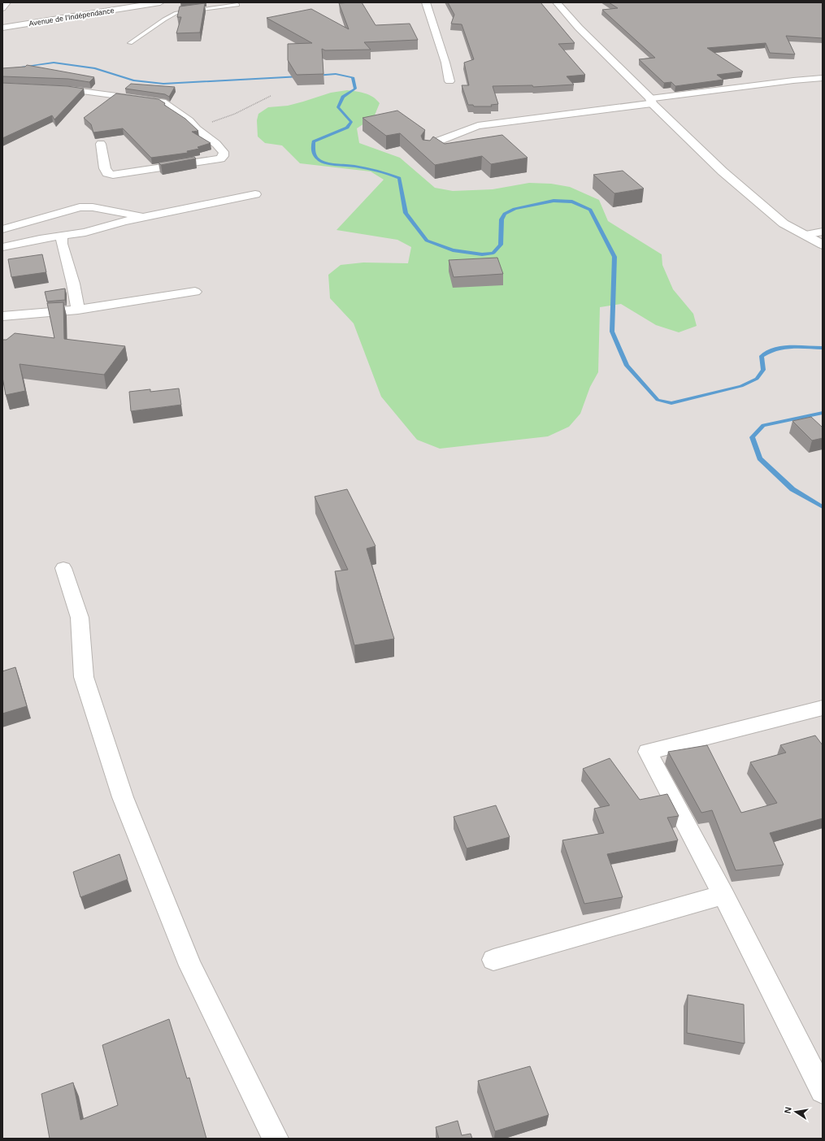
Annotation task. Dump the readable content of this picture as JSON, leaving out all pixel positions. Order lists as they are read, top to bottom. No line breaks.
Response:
{"streets":{"street":["Avenue de l'Indépendance"]},"north":"left"}
